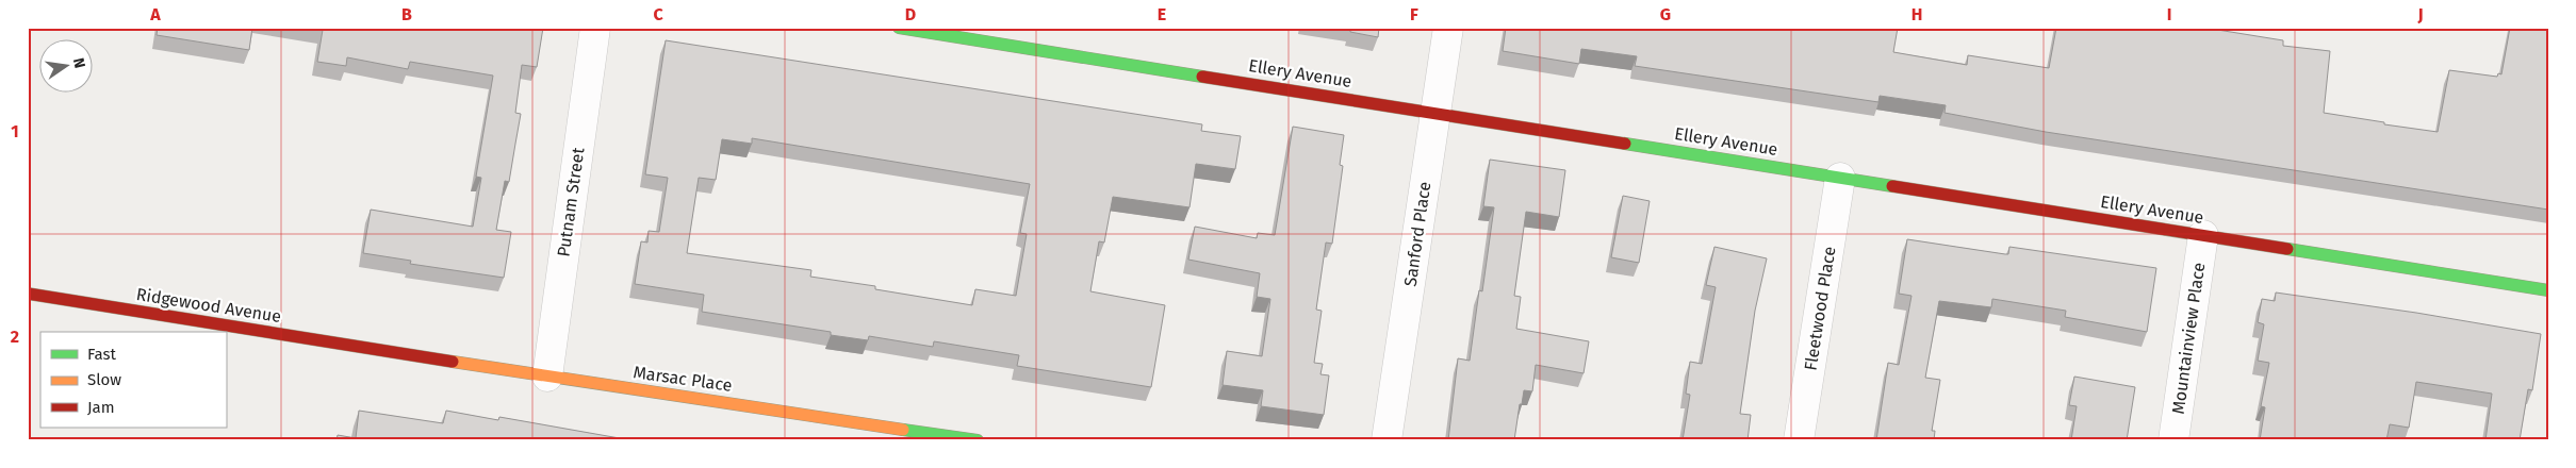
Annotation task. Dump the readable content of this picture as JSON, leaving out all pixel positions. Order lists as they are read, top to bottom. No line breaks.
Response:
{"streets":{"street":["Ellery Avenue","Putnam Street","Sanford Place","Ridgewood Avenue","Fleetwood Place","Mountainview Place","Marsac Place"]},"crossings":[["Ellery Avenue","Sanford Place"],["Ellery Avenue","Fleetwood Place"],["Ellery Avenue","Mountainview Place"],["Putnam Street","Marsac Place"],["Ridgewood Avenue","Marsac Place"]],"legend":["Fast","Slow","Jam"],"north":"right","grid":{"columns":["A","B","C","D","E","F","G","H","I","J"],"rows":["1","2"]}}
